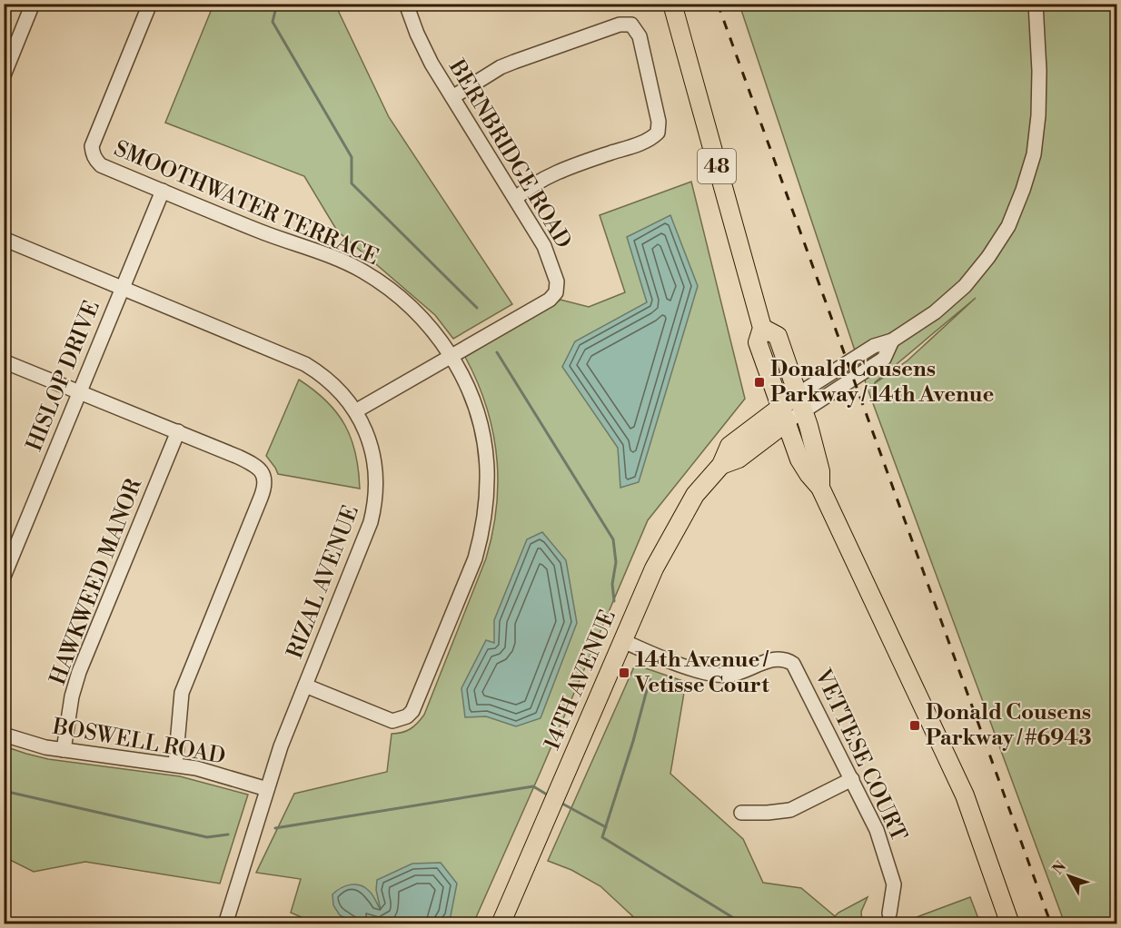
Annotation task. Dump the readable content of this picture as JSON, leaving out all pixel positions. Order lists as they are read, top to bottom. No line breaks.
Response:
{"streets":{"main road":["48","14TH AVENUE"],"street":["BERNBRIDGE ROAD","SMOOTHWATER TERRACE","HISLOP DRIVE","HAWKWEED MANOR","RIZAL AVENUE","BOSWELL ROAD","VETTESE COURT"]},"crossings":[["BERNBRIDGE ROAD","SMOOTHWATER TERRACE"],["BERNBRIDGE ROAD","RIZAL AVENUE"],["48","14TH AVENUE"],["SMOOTHWATER TERRACE","HISLOP DRIVE"],["SMOOTHWATER TERRACE","RIZAL AVENUE"],["HISLOP DRIVE","RIZAL AVENUE"],["HAWKWEED MANOR","BOSWELL ROAD"],["RIZAL AVENUE","BOSWELL ROAD"],["14TH AVENUE","VETTESE COURT"]],"places":{"transit":["Donald Cousens Parkway / 14th Avenue","14th Avenue / Vetisse Court","Donald Cousens Parkway / #6943"]},"north":"top left"}
